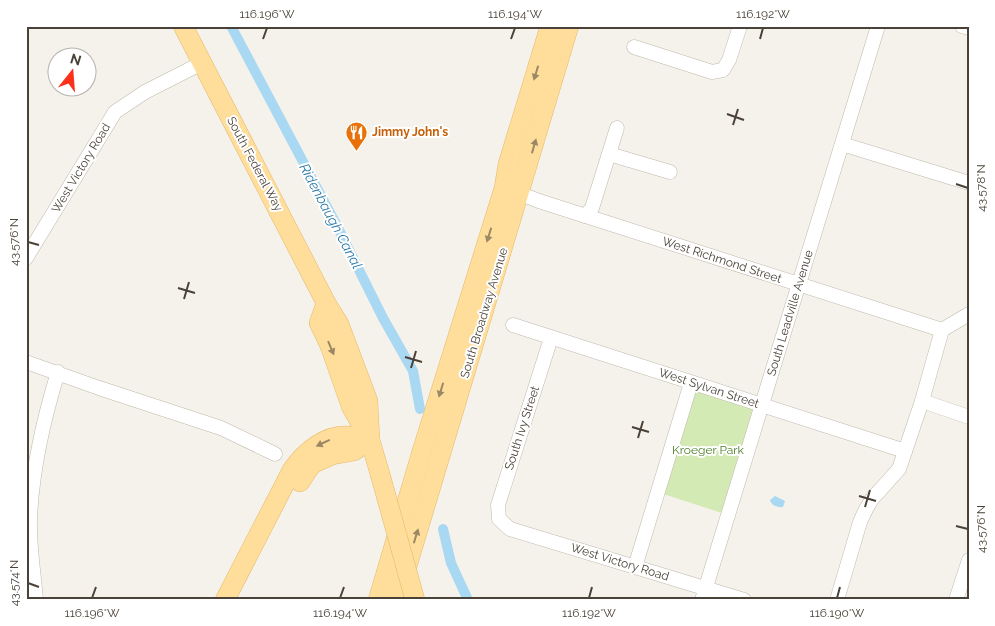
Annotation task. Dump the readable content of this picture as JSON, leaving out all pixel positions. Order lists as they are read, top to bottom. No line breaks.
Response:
{"streets":{"main road":["South Federal Way","South Broadway Avenue"],"street":["West Victory Road","West Richmond Street","South Leadville Avenue","West Sylvan Street","South Ivy Street"]},"crossings":[["South Federal Way","West Victory Road"],["West Victory Road","South Leadville Avenue"],["West Victory Road","South Ivy Street"],["West Richmond Street","South Broadway Avenue"],["West Richmond Street","South Leadville Avenue"],["South Leadville Avenue","West Sylvan Street"],["West Sylvan Street","South Ivy Street"]],"water":["Ridenbaugh Canal"],"parks":["Kroeger Park"],"places":{"restaurant":["Jimmy John's"]},"north":"top","coordinates":["116.196°W","116.194°W","116.192°W","43.578°N","43.576°N","43.574°N","116.190°W"]}
